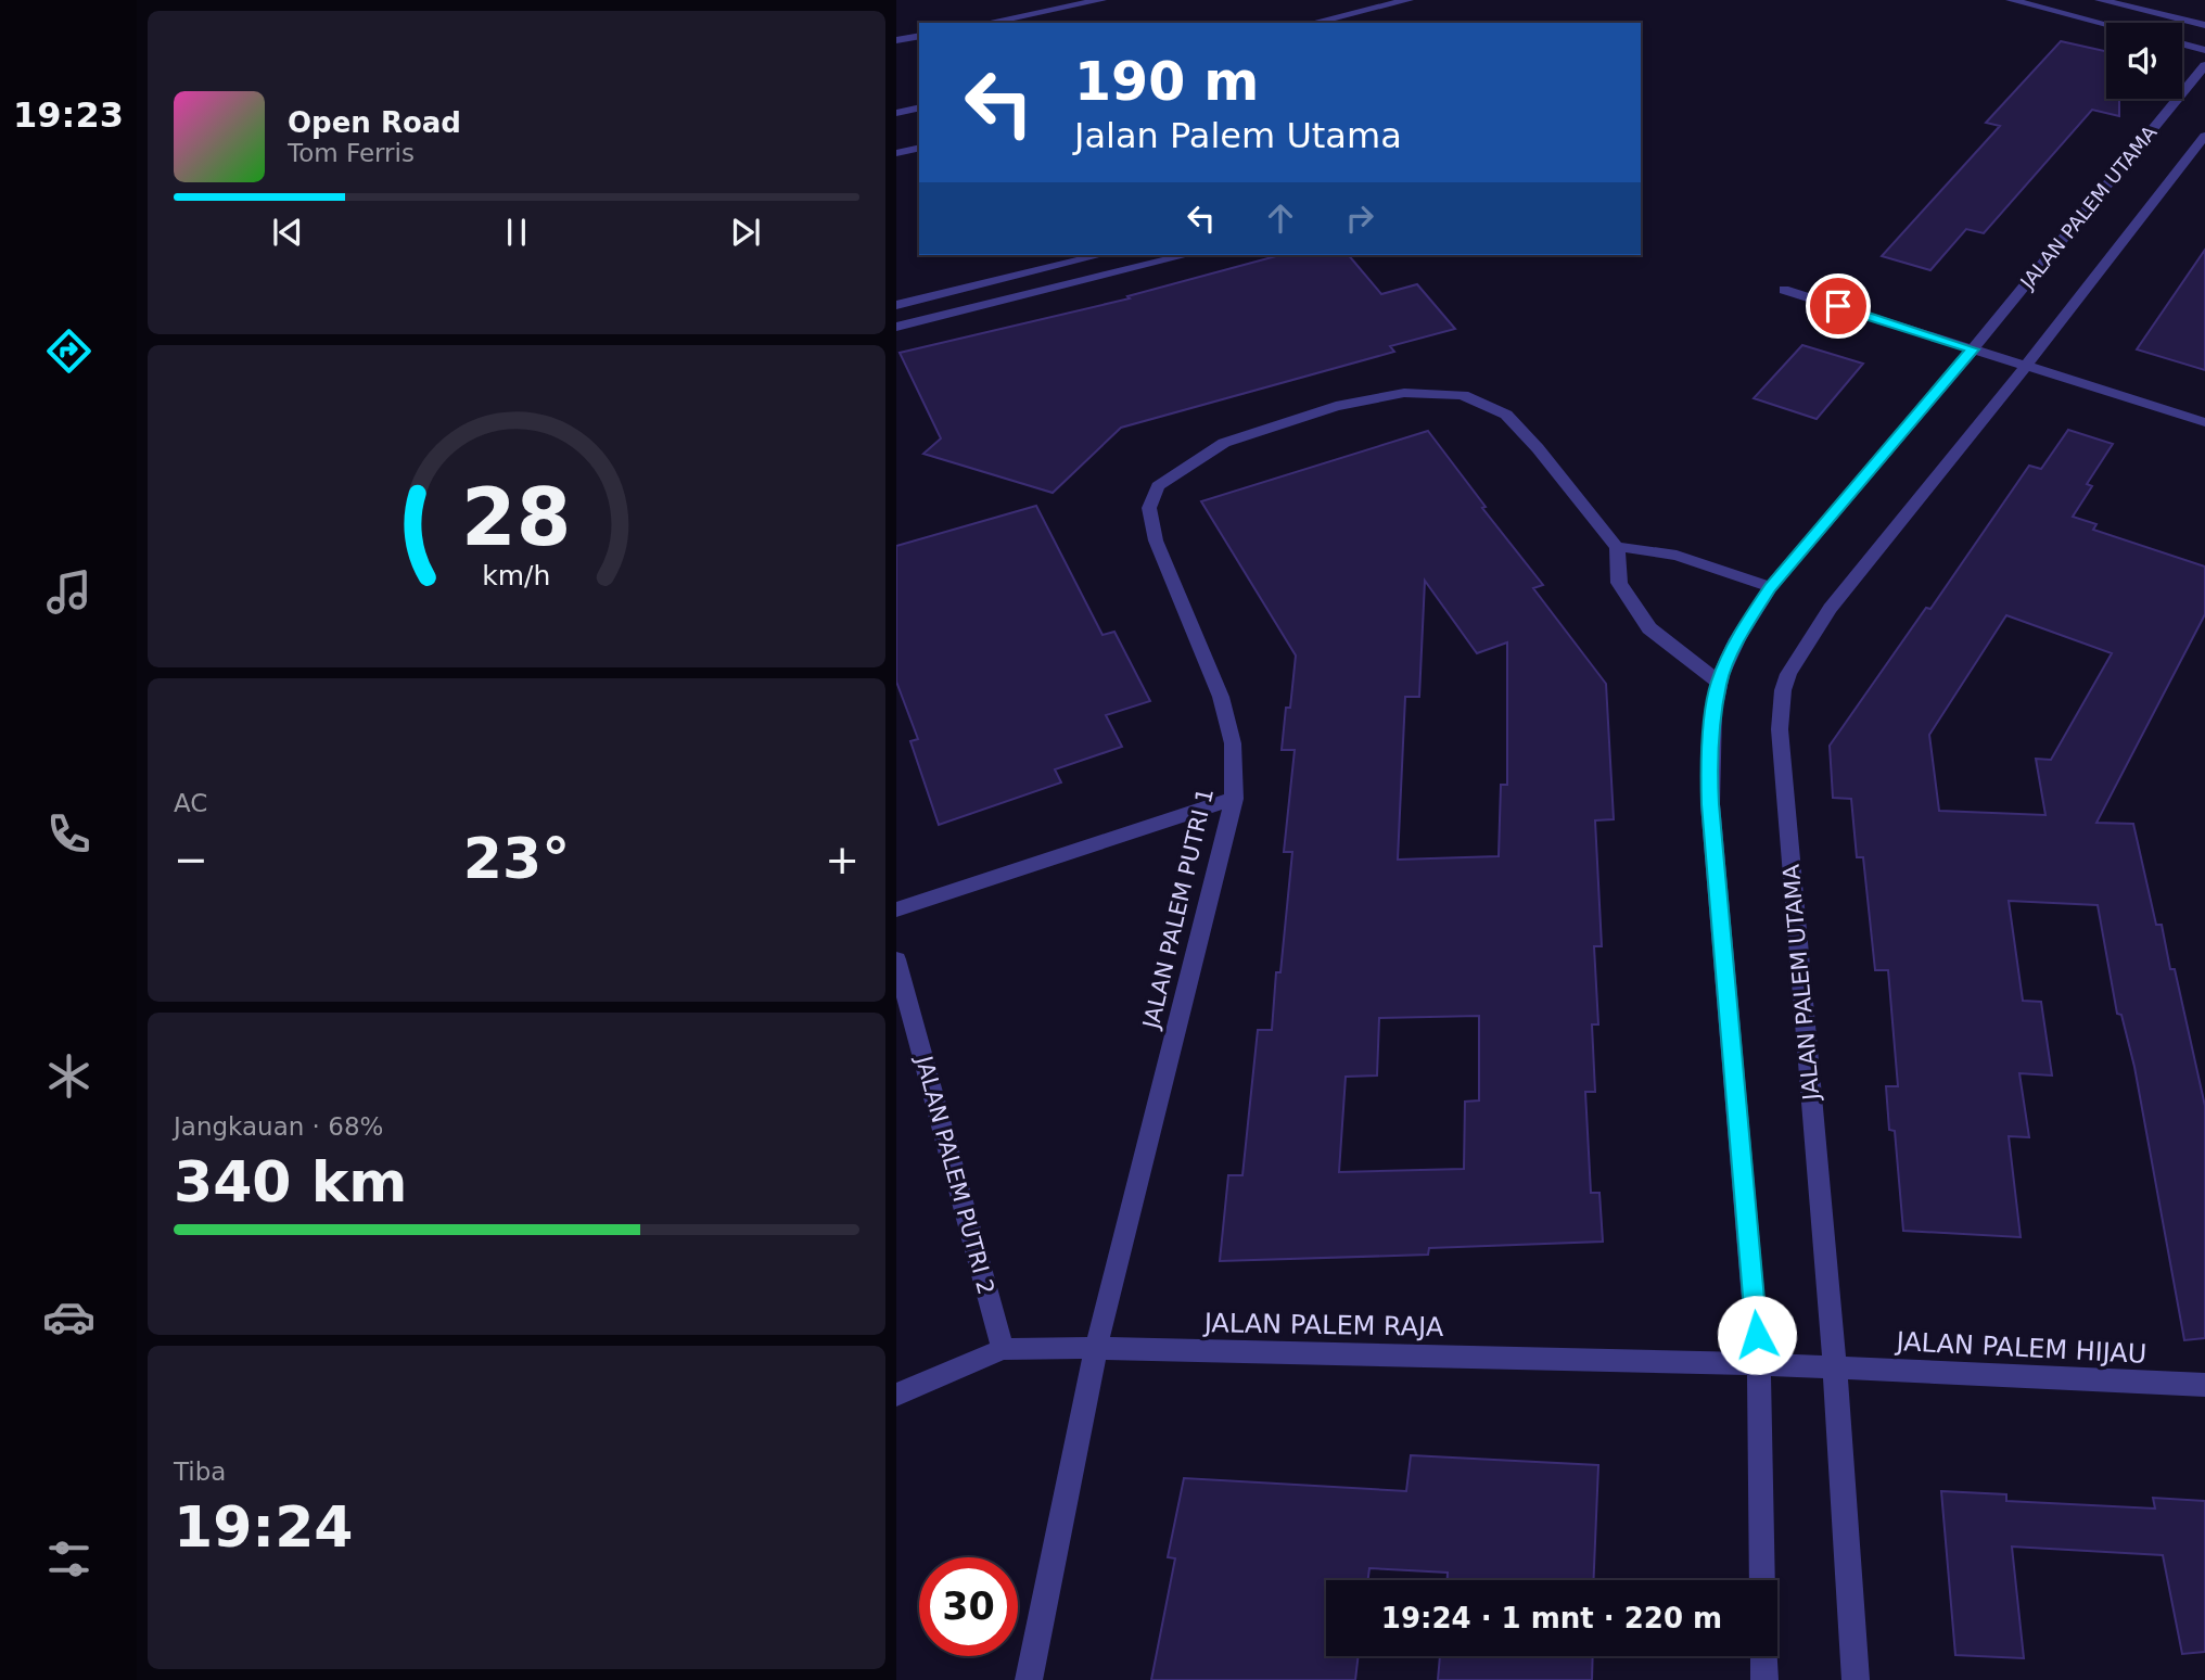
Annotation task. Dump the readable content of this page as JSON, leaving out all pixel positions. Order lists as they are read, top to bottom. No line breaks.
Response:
{"streets":{"street":["JALAN PALEM UTAMA","JALAN PALEM PUTRI 1","JALAN PALEM PUTRI 2","JALAN PALEM RAJA","JALAN PALEM HIJAU"]},"crossings":[["JALAN PALEM UTAMA","JALAN PALEM RAJA"],["JALAN PALEM UTAMA","JALAN PALEM HIJAU"],["JALAN PALEM PUTRI 1","JALAN PALEM RAJA"],["JALAN PALEM PUTRI 2","JALAN PALEM RAJA"],["JALAN PALEM RAJA","JALAN PALEM HIJAU"]],"page":{"tabs":"19:23","turn":["190 m","Jalan Palem Utama"],"song":["Open Road","Tom Ferris"],"tile":["AC",["Jangkauan · 68%","340 km"],["Tiba","19:24"]],"heat":["−","23°","+"],"limit":"30","trip":"19:24 · 1 mnt · 220 m","gauge":["28","km/h"]}}
